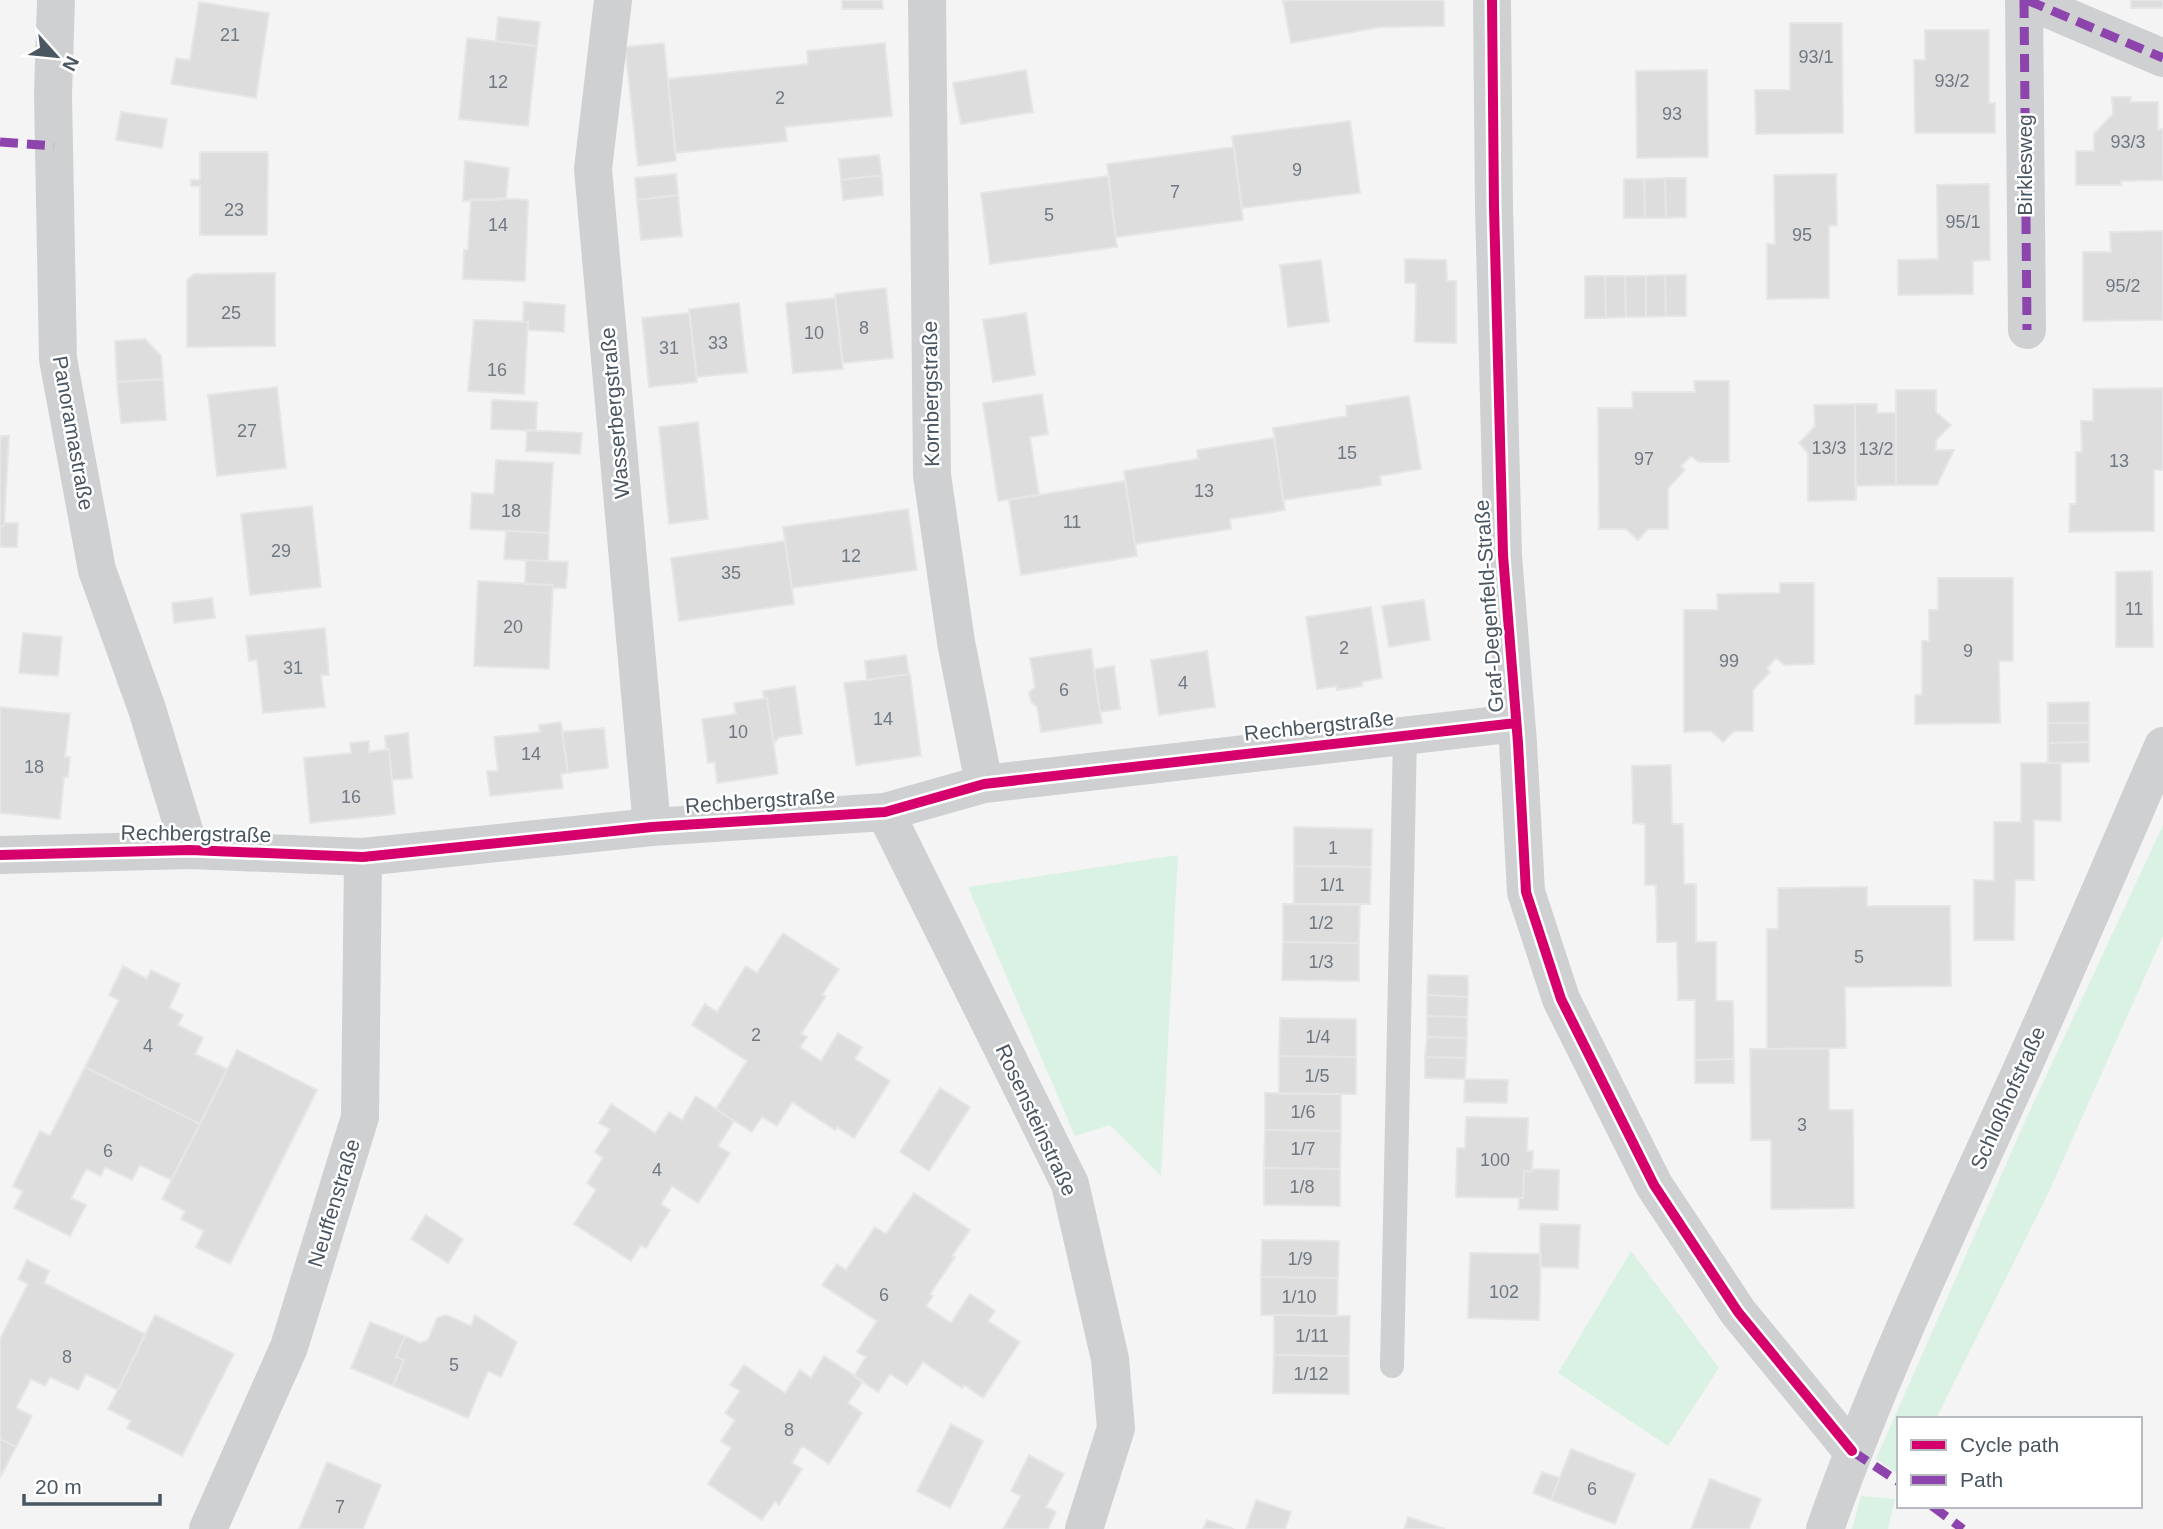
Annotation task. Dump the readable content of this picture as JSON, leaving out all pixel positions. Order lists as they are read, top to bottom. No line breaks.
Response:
{"streets":{"street":["Birklesweg","Kornbergstraße","Wasserbergstraße","Panoramastraße","Graf-Degenfeld-Straße","Rechbergstraße","Schloßhofstraße","Rosensteinstraße","Neuffenstraße"]},"crossings":[["Kornbergstraße","Rechbergstraße"],["Wasserbergstraße","Rechbergstraße"],["Panoramastraße","Rechbergstraße"],["Graf-Degenfeld-Straße","Rechbergstraße"],["Graf-Degenfeld-Straße","Schloßhofstraße"],["Rechbergstraße","Rosensteinstraße"],["Rechbergstraße","Neuffenstraße"]],"house_numbers":["21","93/1","93/2","12","2","93","93/3","9","7","23","5","95/1","14","95","95/2","25","8","10","33","31","16","27","13/3","13/2","15","97","13","13","18","11","29","12","35","11","20","2","9","99","31","4","6","14","10","14","18","16","1","1/1","1/2","5","1/3","2","1/4","4","1/5","1/6","3","1/7","6","100","4","1/8","1/9","102","6","1/10","1/11","8","5","1/12","8","6","7"],"legend":["Cycle path","Path"],"scale_bar":"20 m","north":"bottom right"}
